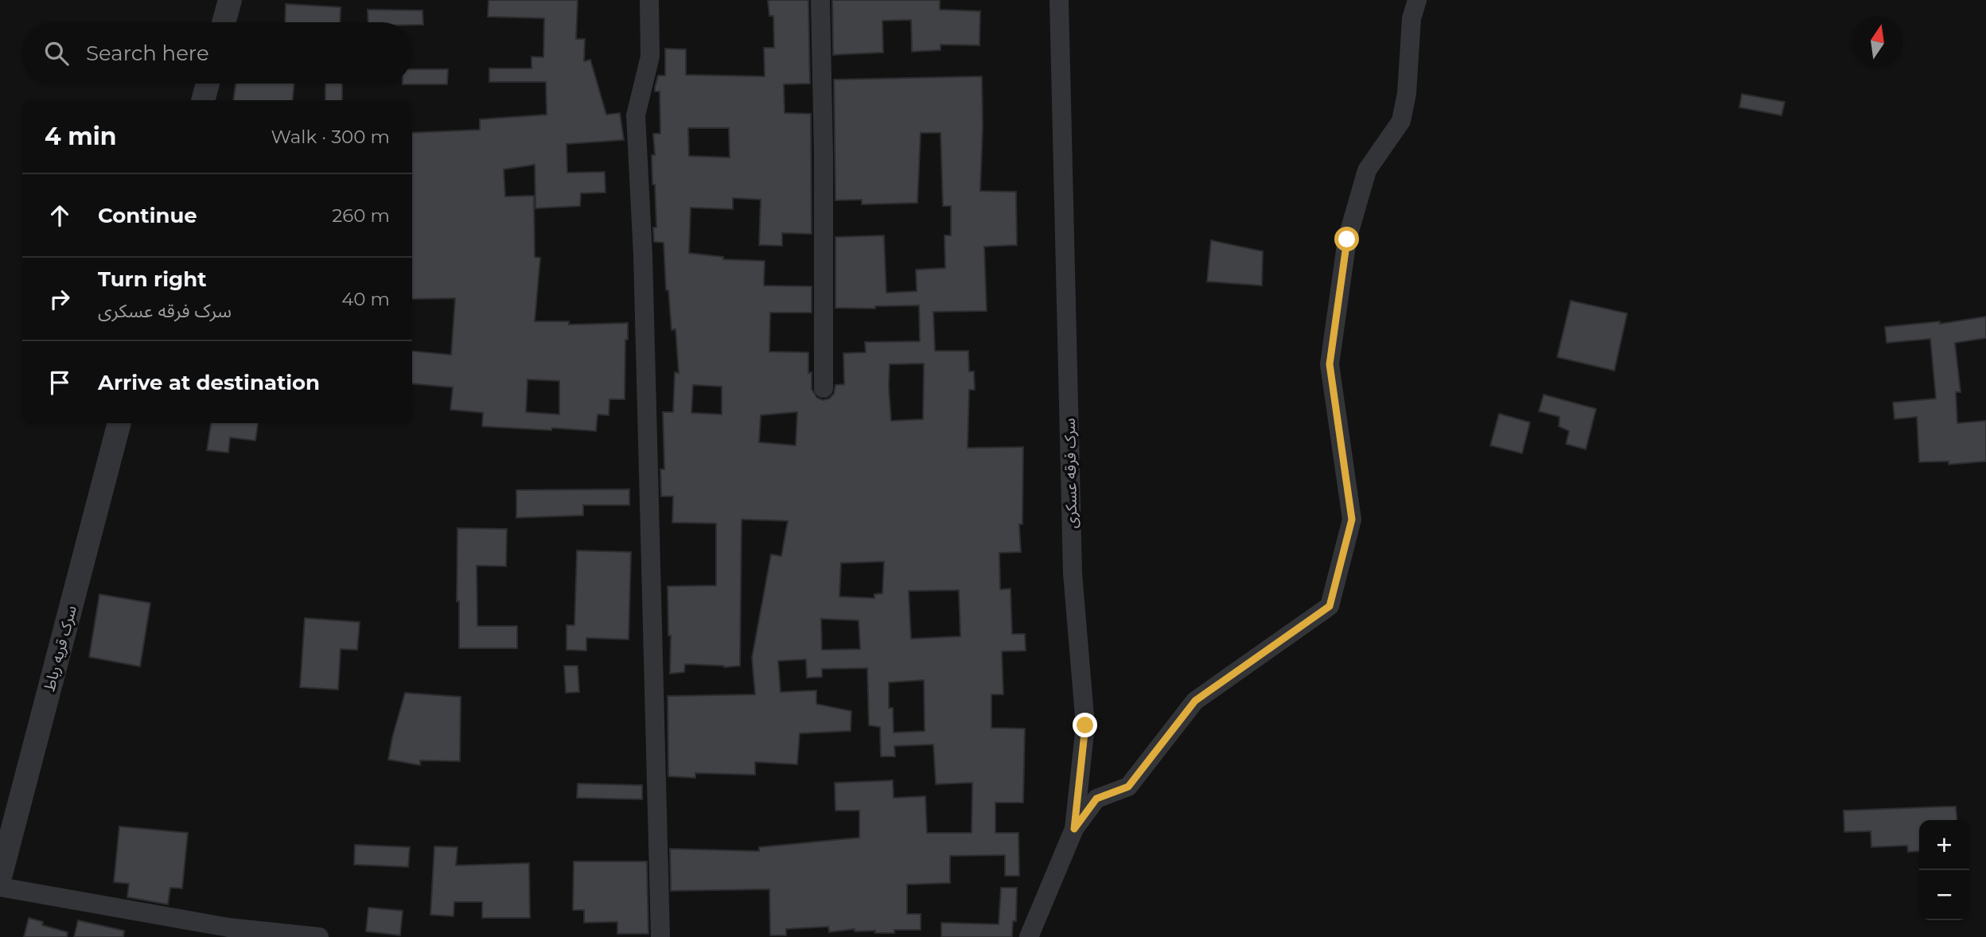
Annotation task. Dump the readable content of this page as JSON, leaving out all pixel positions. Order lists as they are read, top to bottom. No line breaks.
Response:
{"streets":{"street":["سرک فرقه عسکری","سرک قریه رباط"]},"north":"top","page":{"search":"Search here","heading":["4 min","Walk · 300 m"],"list":[["Continue","260 m"],["Turn right","سرک فرقه عسکری","40 m"],"Arrive at destination"],"map_buttons":["+","−"]}}
